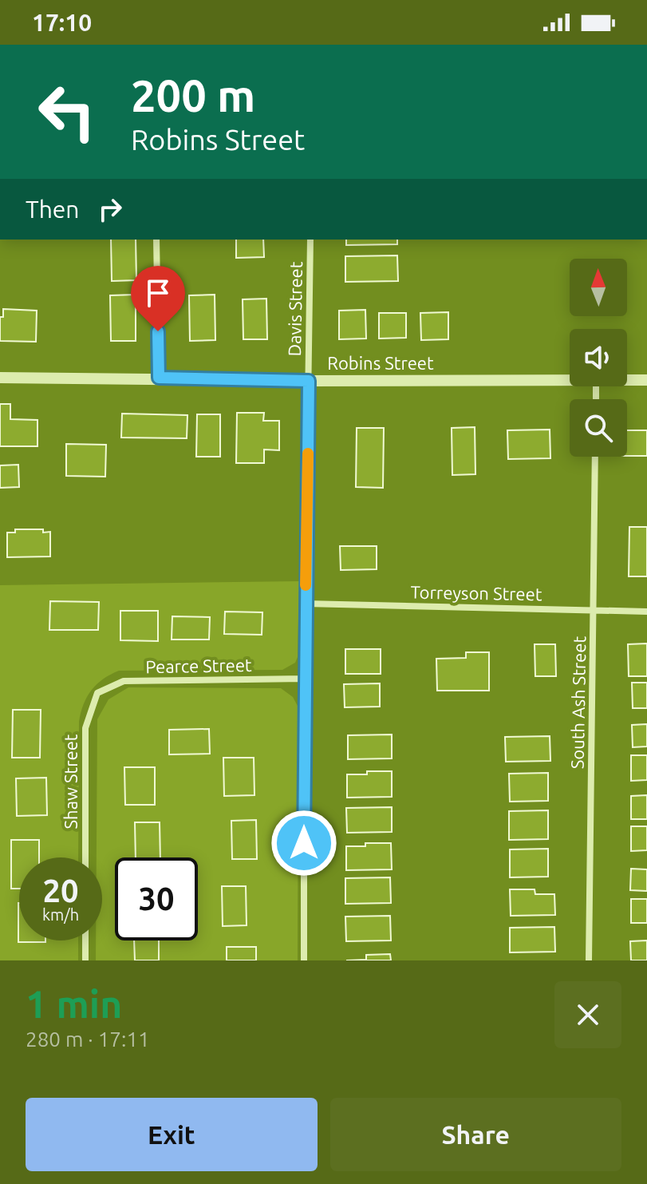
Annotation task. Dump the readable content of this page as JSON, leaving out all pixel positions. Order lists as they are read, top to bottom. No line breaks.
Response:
{"streets":{"street":["Davis Street","Robins Street","Torreyson Street","Pearce Street","South Ash Street","Shaw Street"]},"crossings":[["Davis Street","Robins Street"],["Davis Street","Torreyson Street"],["Davis Street","Pearce Street"],["Torreyson Street","South Ash Street"],["Pearce Street","Shaw Street"]],"north":"top","page":{"status":"17:10","turn":["200 m","Robins Street"],"then":"Then","speed":"20 km/h","limit":"30","heading":["1 min","280 m · 17:11"],"buttons":["Exit","Share"]}}
